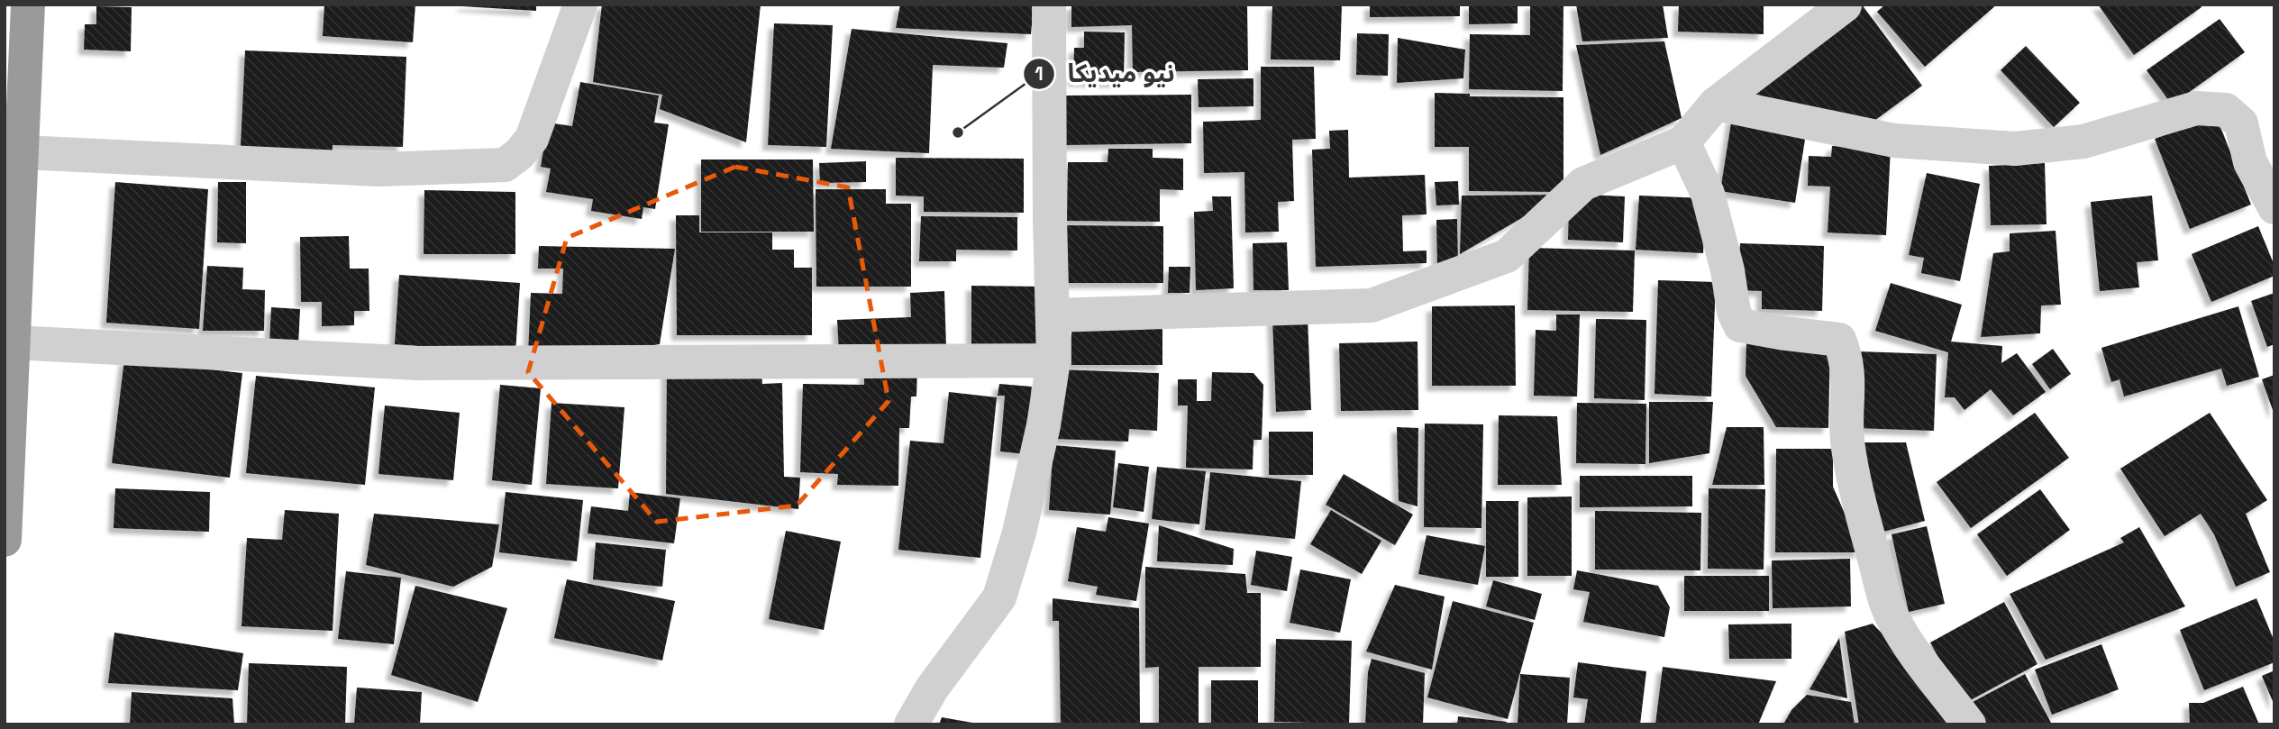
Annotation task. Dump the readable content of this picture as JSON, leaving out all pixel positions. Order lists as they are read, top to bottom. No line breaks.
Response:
{"places":["نيو ميديكا"]}
